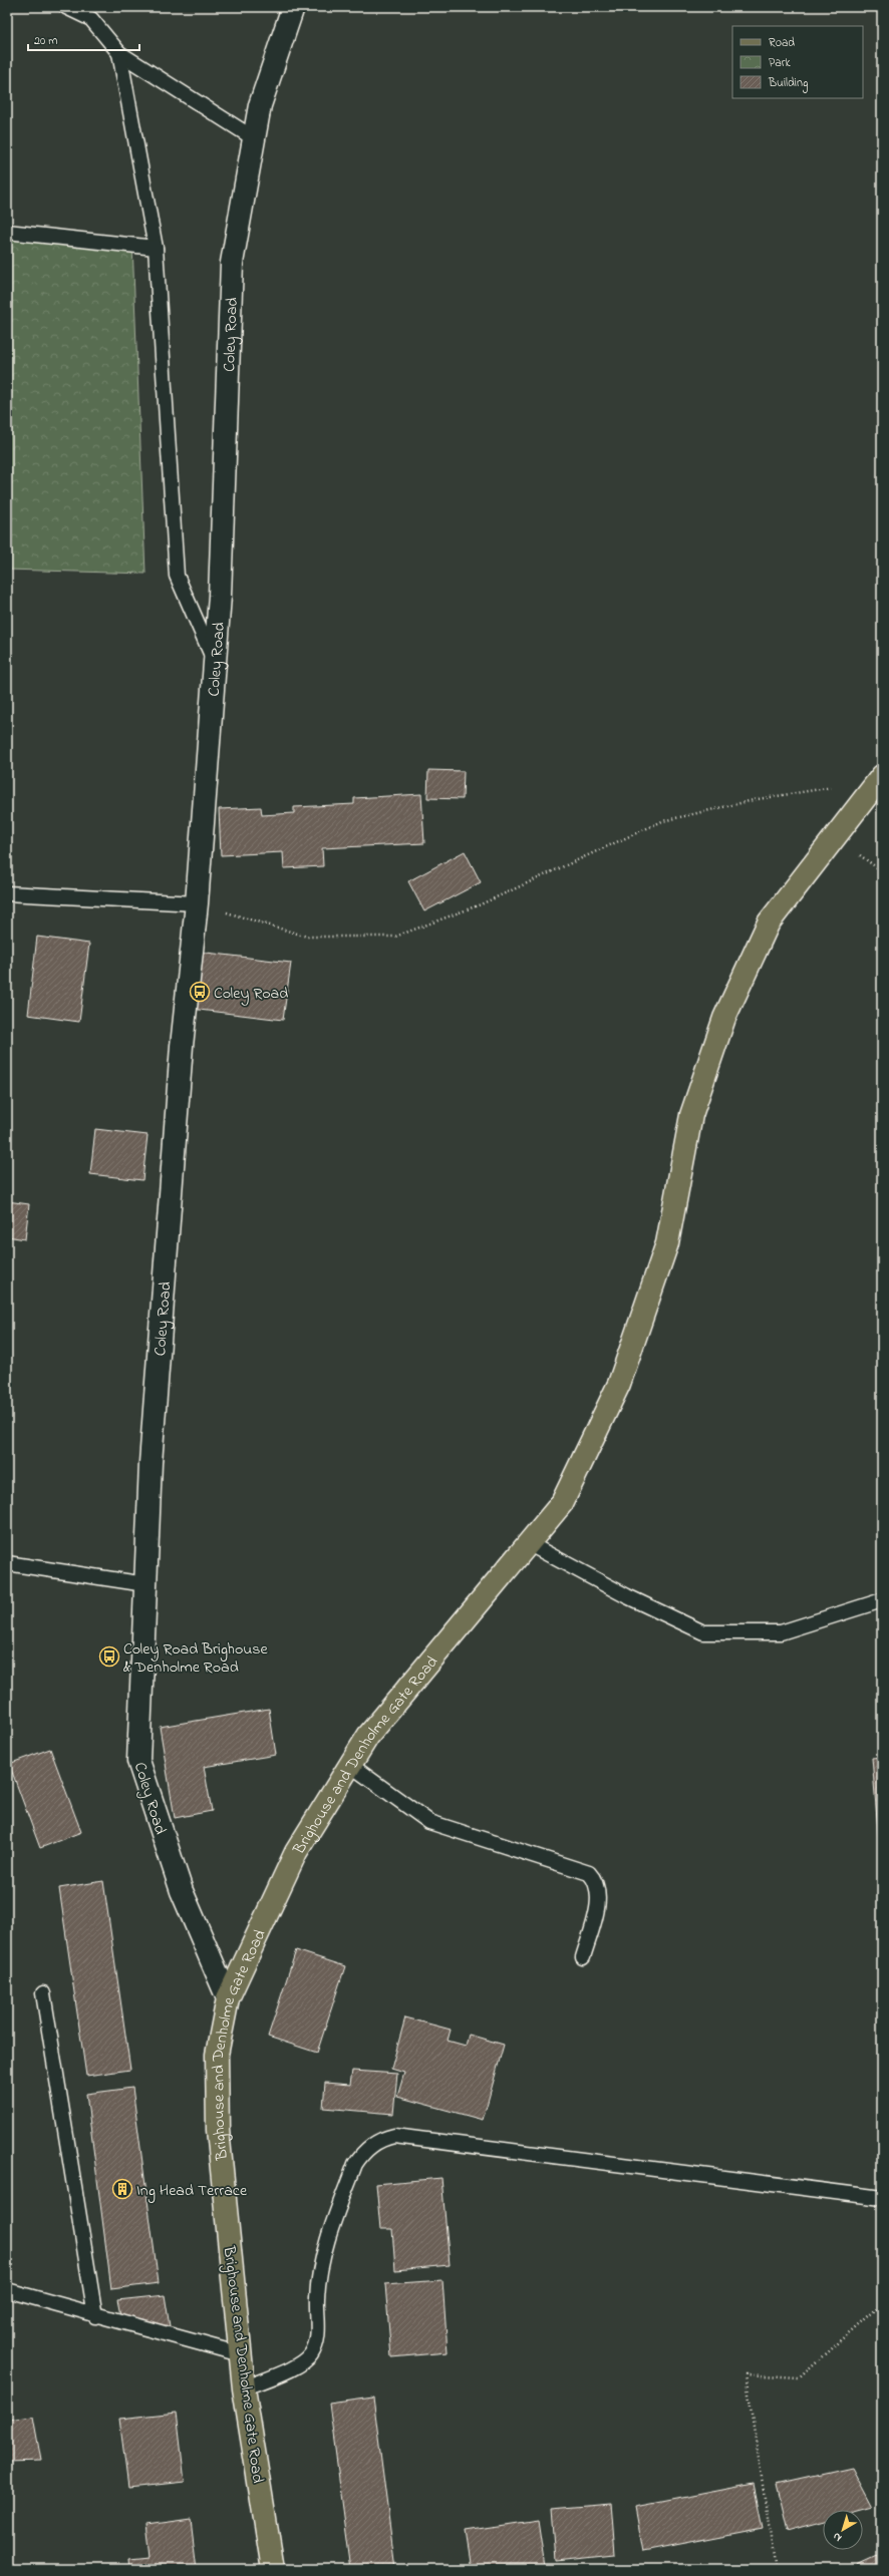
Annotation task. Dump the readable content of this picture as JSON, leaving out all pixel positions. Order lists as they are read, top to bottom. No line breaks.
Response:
{"streets":{"main road":["Brighouse and Denholme Gate Road"],"street":["Coley Road"]},"crossings":[["Coley Road","Brighouse and Denholme Gate Road"]],"places":{"bus stop":["Coley Road","Coley Road Brighouse & Denholme Road"],"building":["Ing Head Terrace"]},"legend":["Road","Park","Building"],"scale_bar":"20 m","north":"bottom left"}
